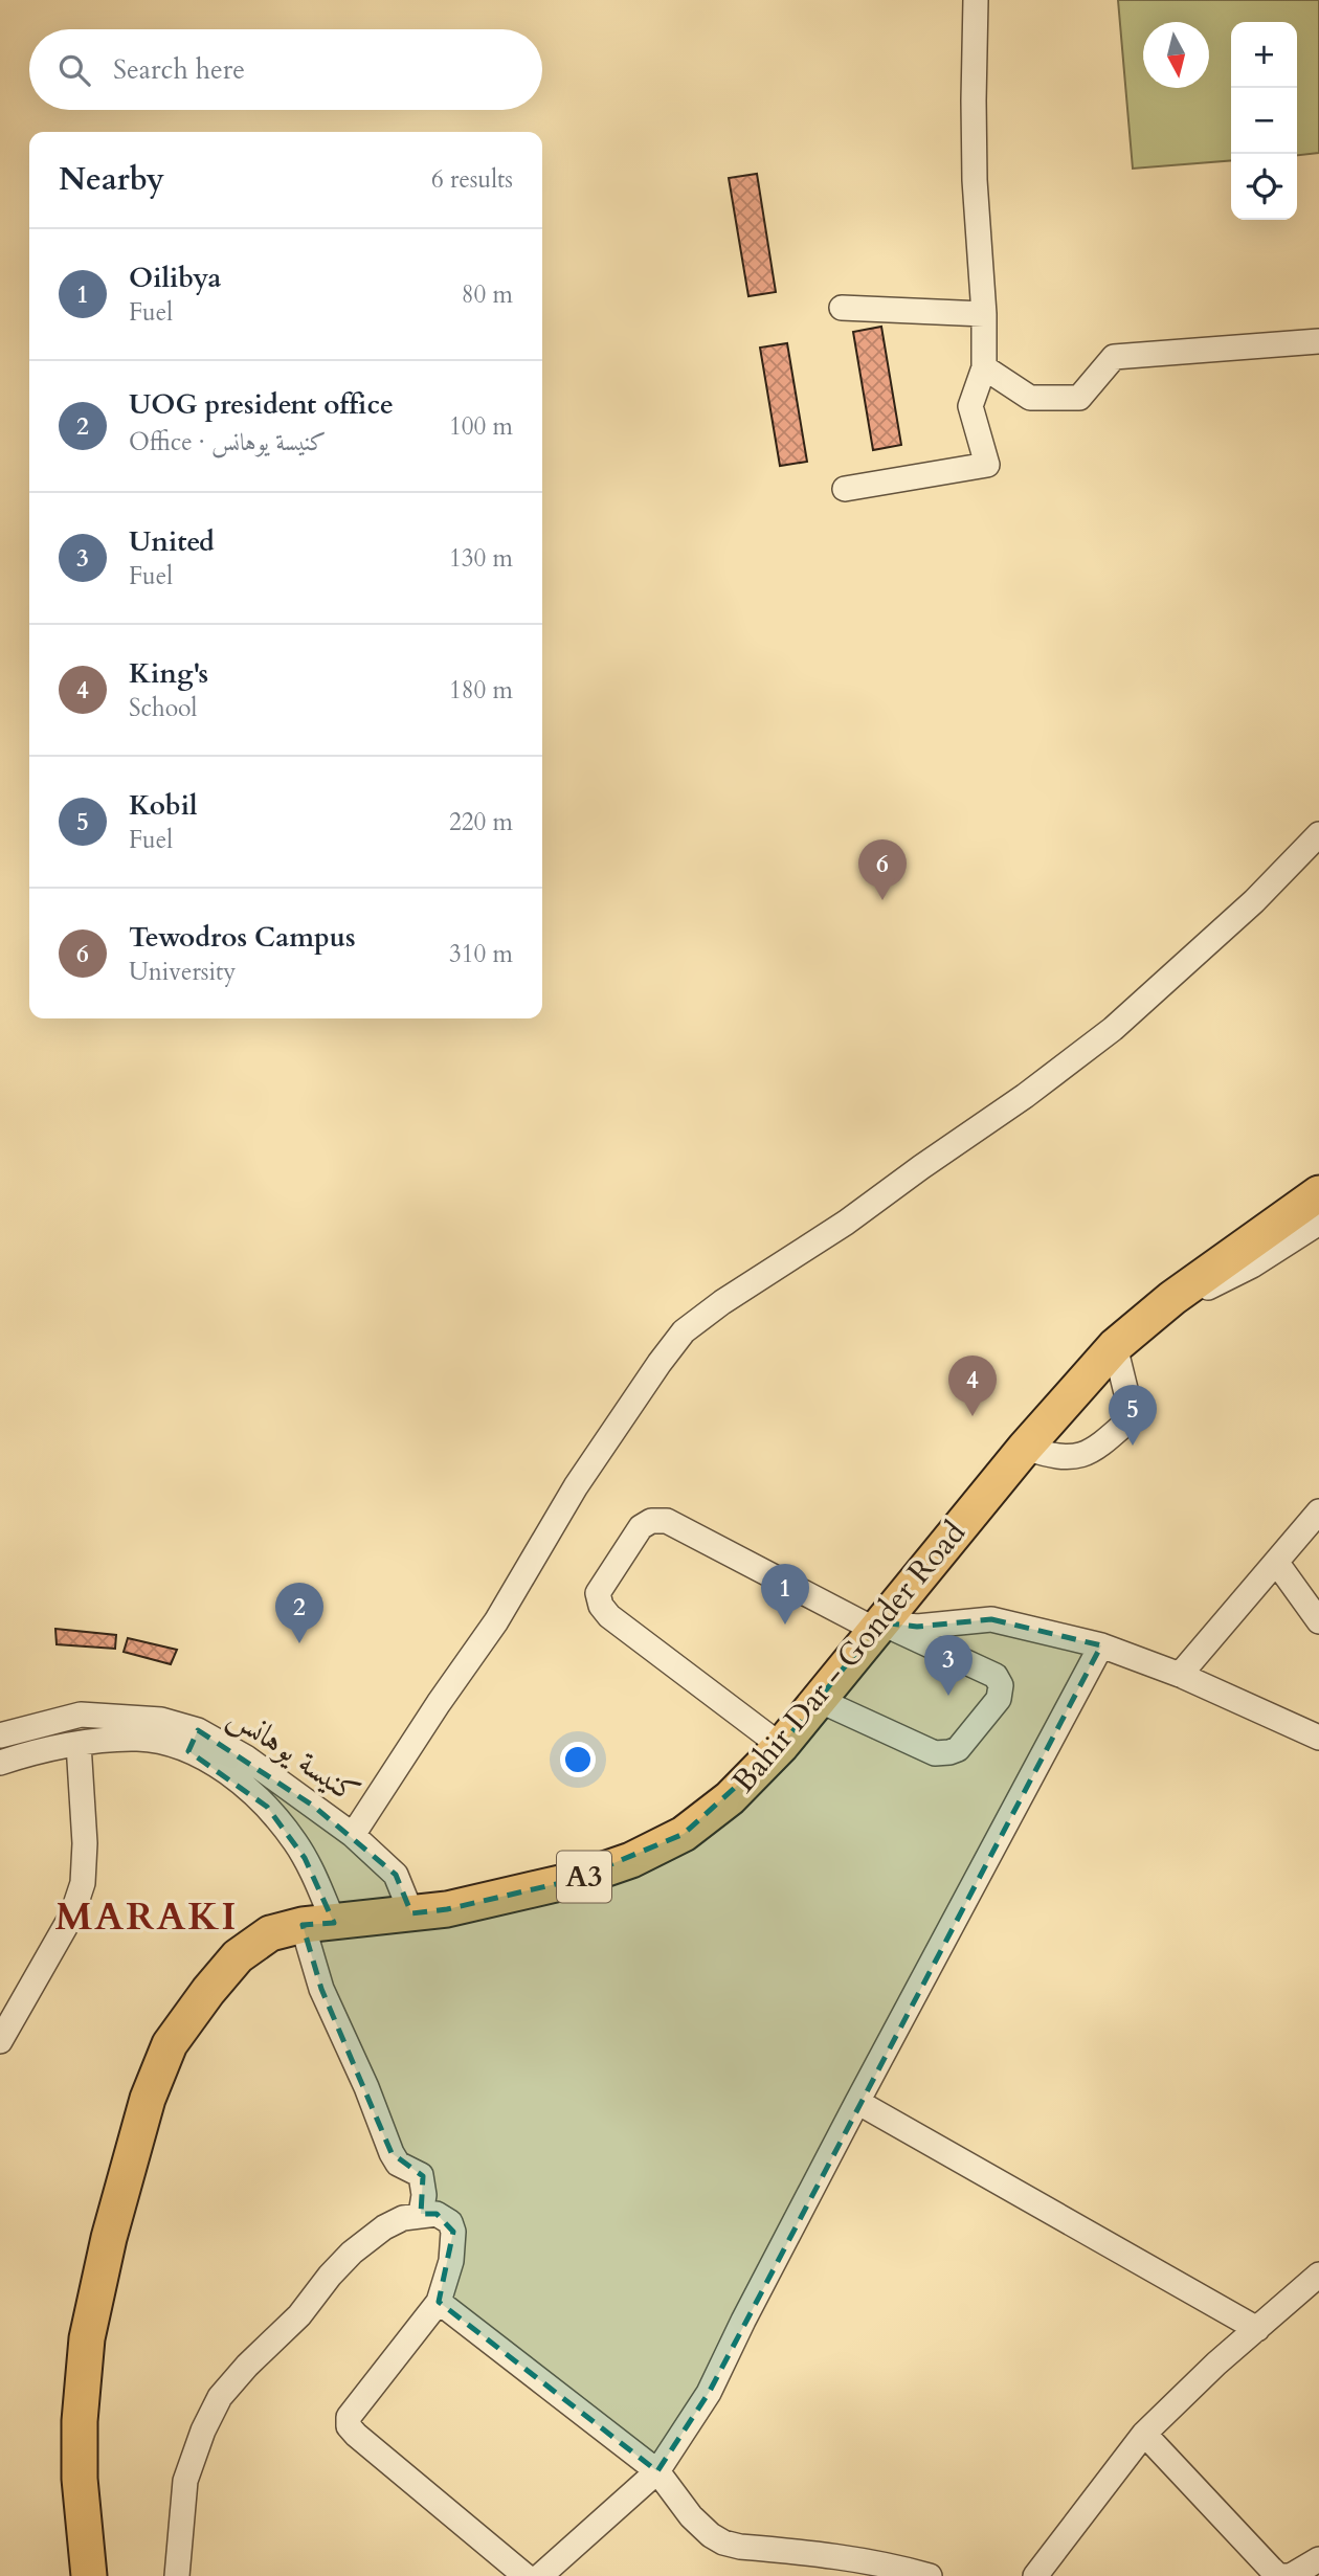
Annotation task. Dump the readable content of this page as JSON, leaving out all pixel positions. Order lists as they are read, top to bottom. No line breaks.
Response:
{"streets":{"highway":["Bahir Dar - Gonder Road","A3"],"street":["كنيسة يوهانس"]},"crossings":[["Bahir Dar - Gonder Road","كنيسة يوهانس"]],"districts":["MARAKI"],"north":"bottom","page":{"map_buttons":["+","−"],"search":"Search here","heading":["Nearby","6 results"],"list":[{"mark":"1","name":"Oilibya","note":"Fuel","value":"80 m"},{"mark":"2","name":"UOG president office","note":"Office · كنيسة يوهانس","value":"100 m"},{"mark":"3","name":"United","note":"Fuel","value":"130 m"},{"mark":"4","name":"King's","note":"School","value":"180 m"},{"mark":"5","name":"Kobil","note":"Fuel","value":"220 m"},{"mark":"6","name":"Tewodros Campus","note":"University","value":"310 m"}],"pins":["6","4","5","1","2","3"]}}
